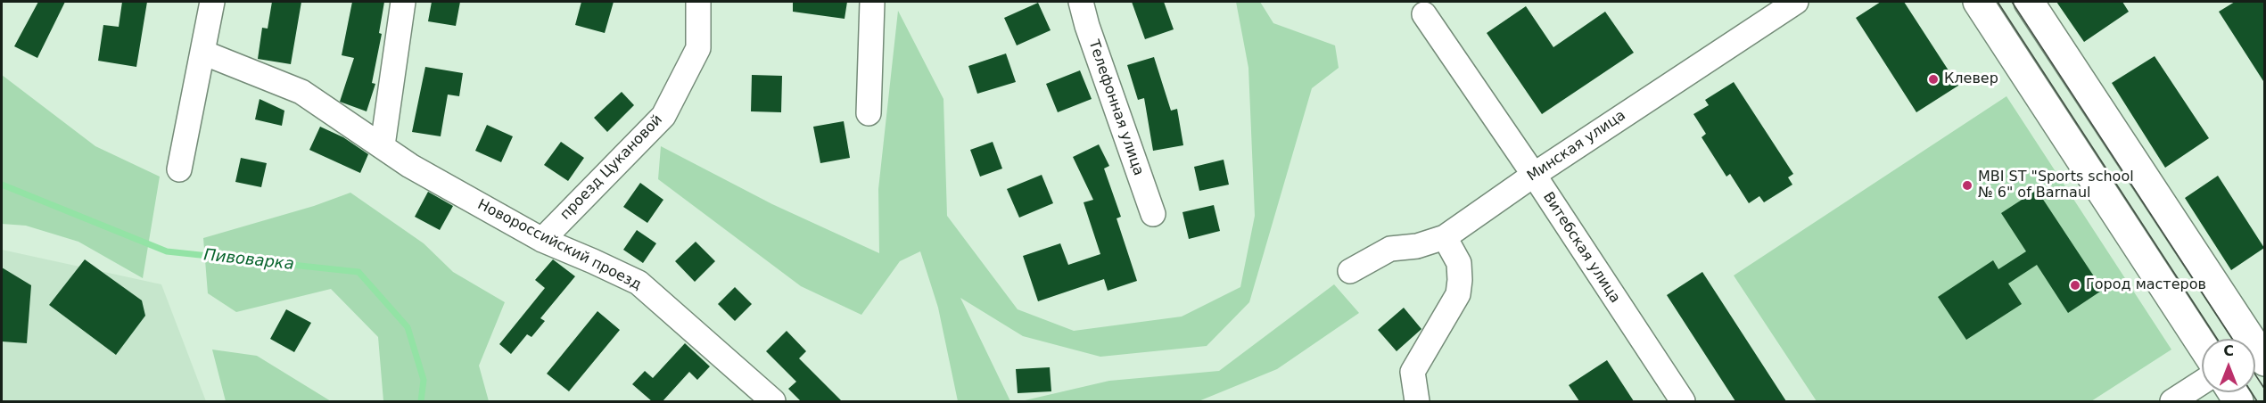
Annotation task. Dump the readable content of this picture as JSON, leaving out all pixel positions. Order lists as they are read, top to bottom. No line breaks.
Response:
{"streets":{"street":["Телефонная улица","Минская улица","проезд Цукановой","Новороссийский проезд","Витебская улица"]},"crossings":[["Минская улица","Витебская улица"],["проезд Цукановой","Новороссийский проезд"]],"water":["Пивоварка"],"places":["Клевер","MBI ST \"Sports school № 6\" of Barnaul","Город мастеров"],"north":"top"}
